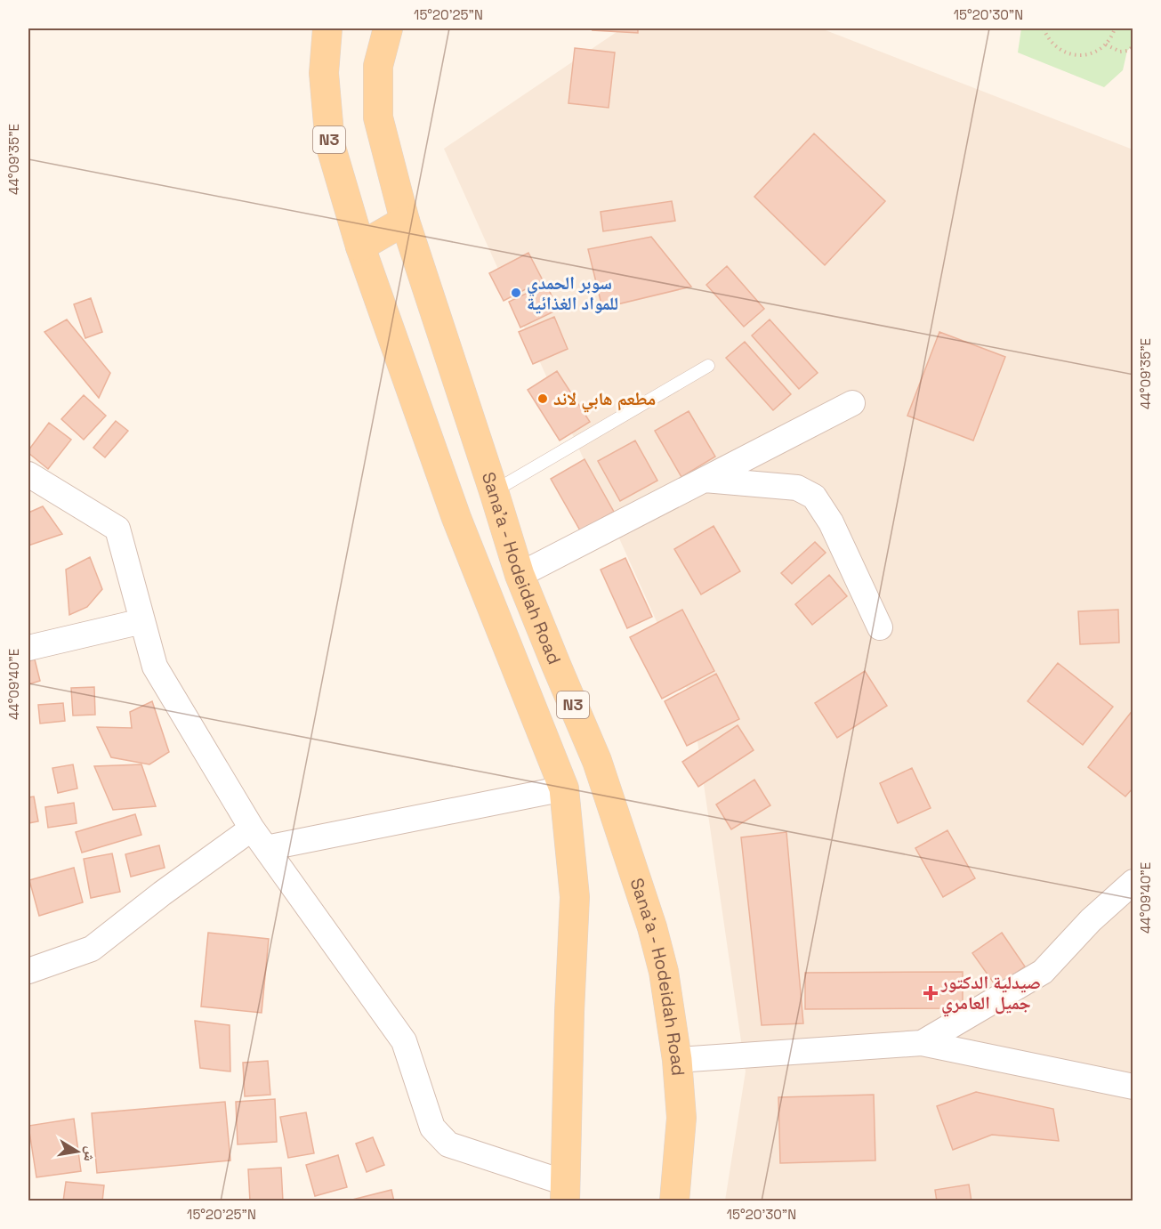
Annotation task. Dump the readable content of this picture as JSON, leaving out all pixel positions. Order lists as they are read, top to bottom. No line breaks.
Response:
{"streets":{"main road":["N3","Sana'a - Hodeidah Road"]},"places":{"other":["سوبر الحمدي للمواد الغذائية","مطعم هابي لاند"],"health":["صيدلية الدكتور جميل العامري"]},"north":"right","coordinates":["15°20'25\"N","15°20'30\"N","44°09'35\"E","44°09'40\"E"]}
